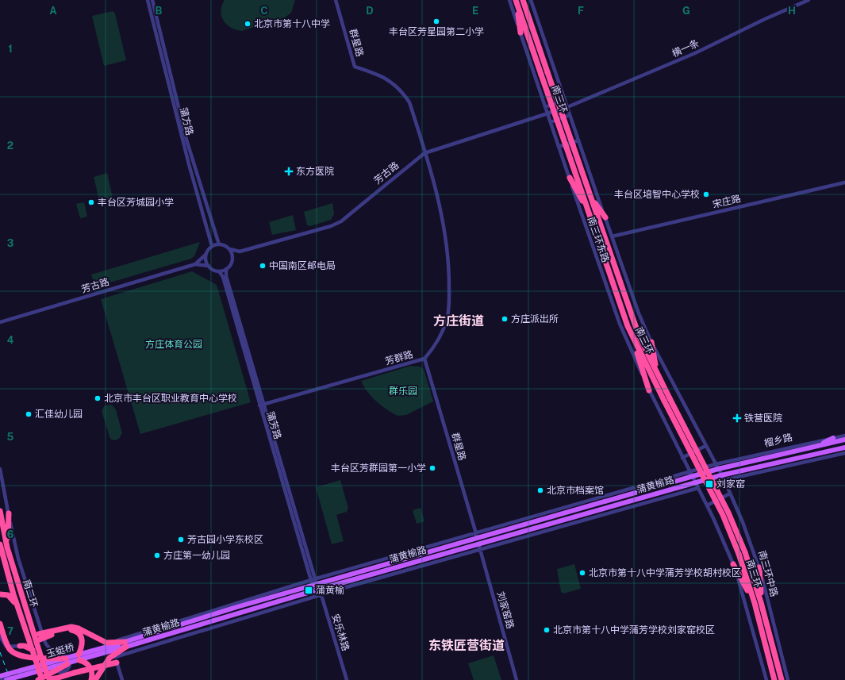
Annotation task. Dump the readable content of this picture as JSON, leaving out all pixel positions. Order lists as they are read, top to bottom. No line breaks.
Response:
{"streets":{"highway":["南三环","南二环"],"main road":["榴乡路","蒲黄榆路","玉蜓桥"],"street":["群星路","横一条","蒲方路","芳古路","宋庄路","南三环东路","芳群路","蒲芳路","南三环中路","刘家窑路","安乐林路"]},"crossings":[["群星路","芳古路"],["群星路","芳群路"],["群星路","榴乡路"],["群星路","蒲黄榆路"],["群星路","刘家窑路"],["横一条","芳古路"],["横一条","南三环东路"],["蒲方路","蒲芳路"],["芳古路","南三环东路"],["芳古路","芳群路"],["宋庄路","南三环东路"],["南三环东路","榴乡路"],["南三环东路","蒲黄榆路"],["南三环东路","南三环中路"],["芳群路","蒲芳路"],["蒲芳路","榴乡路"],["蒲芳路","蒲黄榆路"],["蒲芳路","安乐林路"],["榴乡路","蒲黄榆路"],["蒲黄榆路","南三环中路"],["蒲黄榆路","刘家窑路"],["蒲黄榆路","安乐林路"],["蒲黄榆路","玉蜓桥"]],"districts":["方庄街道","东铁匠营街道"],"parks":["方庄体育公园","群乐园"],"places":{"other":["丰台区芳星园第二小学","北京市第十八中学","丰台区培智中心学校","丰台区芳城园小学","中国南区邮电局","方庄派出所","北京市丰台区职业教育中心学校","汇佳幼儿园","丰台区芳群园第一小学","北京市档案馆","芳古园小学东校区","方庄第一幼儿园","北京市第十八中学蒲芳学校胡村校区","北京市第十八中学蒲芳学校刘家窑校区"],"health":["东方医院","铁营医院"],"transit":["刘家窑","蒲黄榆"]},"grid":{"columns":["A","B","C","D","E","F","G","H"],"rows":["1","2","3","4","5","6","7"]}}
